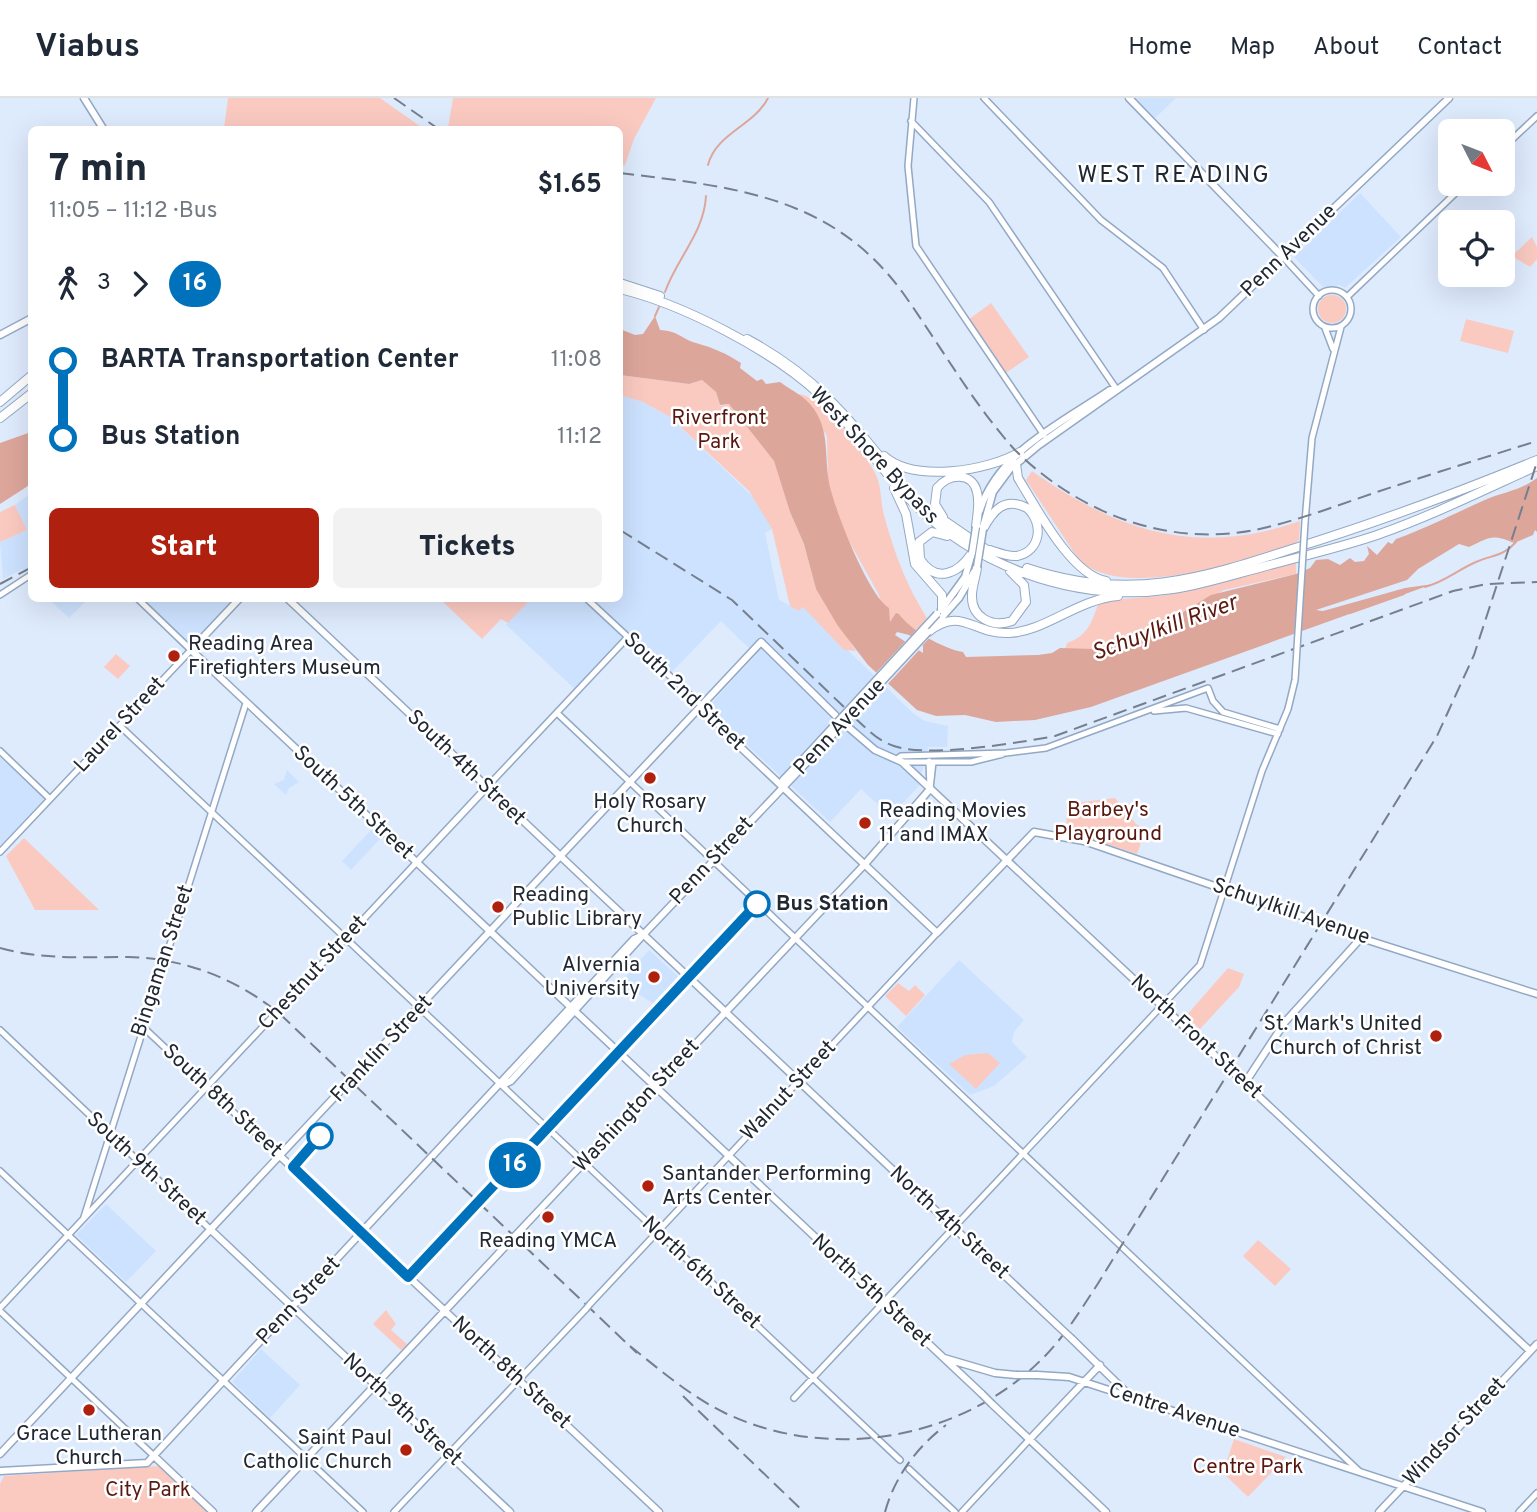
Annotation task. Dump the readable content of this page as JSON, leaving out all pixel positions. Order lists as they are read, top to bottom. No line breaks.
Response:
{"streets":{"highway":["West Shore Bypass"],"main road":["Penn Avenue","South 2nd Street","Laurel Street","South 4th Street","South 5th Street","Penn Street","Schuylkill Avenue","Chestnut Street","North Front Street","Franklin Street","Walnut Street","South 8th Street","Washington Street","South 9th Street","North 4th Street","North 5th Street","North 8th Street","North 9th Street","Centre Avenue","Windsor Street"],"street":["Bingaman Street","North 6th Street"]},"crossings":[["Penn Avenue","South 2nd Street"],["Penn Avenue","Penn Street"],["South 2nd Street","Penn Street"],["South 2nd Street","Chestnut Street"],["South 2nd Street","Franklin Street"],["South 2nd Street","Walnut Street"],["South 2nd Street","Washington Street"],["Laurel Street","South 5th Street"],["Laurel Street","North 6th Street"],["South 4th Street","Penn Street"],["South 4th Street","Chestnut Street"],["South 4th Street","Franklin Street"],["South 4th Street","North 4th Street"],["South 5th Street","Penn Street"],["South 5th Street","Bingaman Street"],["South 5th Street","Chestnut Street"],["South 5th Street","Franklin Street"],["South 5th Street","North 5th Street"],["Penn Street","South 8th Street"],["Penn Street","South 9th Street"],["Penn Street","North 4th Street"],["Penn Street","North 6th Street"],["Penn Street","North 5th Street"],["Penn Street","North 8th Street"],["Penn Street","North 9th Street"],["Schuylkill Avenue","Walnut Street"],["Bingaman Street","Chestnut Street"],["Bingaman Street","South 8th Street"],["Bingaman Street","South 9th Street"],["Bingaman Street","North 6th Street"],["Chestnut Street","South 8th Street"],["Chestnut Street","South 9th Street"],["Chestnut Street","North 6th Street"],["North Front Street","Walnut Street"],["North Front Street","Washington Street"],["North Front Street","Windsor Street"],["Franklin Street","South 8th Street"],["Franklin Street","South 9th Street"],["Franklin Street","North 6th Street"],["Walnut Street","North 4th Street"],["Walnut Street","North 6th Street"],["Walnut Street","North 5th Street"],["Walnut Street","North 8th Street"],["Walnut Street","North 9th Street"],["South 8th Street","North 8th Street"],["Washington Street","North 4th Street"],["Washington Street","North 6th Street"],["Washington Street","North 5th Street"],["Washington Street","North 8th Street"],["Washington Street","North 9th Street"],["South 9th Street","North 9th Street"],["North 4th Street","Centre Avenue"],["North 5th Street","Centre Avenue"],["Centre Avenue","Windsor Street"]],"districts":["WEST READING"],"water":["Schuylkill River"],"parks":["Riverfront Park","Barbey's Playground","Centre Park","City Park"],"places":["Reading Area Firefighters Museum","Holy Rosary Church","Reading Movies 11 and IMAX","Bus Station","Reading Public Library","Alvernia University","St. Mark's United Church of Christ","Santander Performing Arts Center","Reading YMCA","Grace Lutheran Church","Saint Paul Catholic Church"],"lines":["bus line 16"],"north":"bottom right","page":{"header":"Viabus","nav":["Home","Map","About","Contact"],"on_map":"16","heading":["7 min","11:05 – 11:12 · Bus","$1.65"],"legs":["3","16"],"list":[{"name":"BARTA Transportation Center","value":"11:08"},{"name":"Bus Station","value":"11:12"}],"buttons":["Start","Tickets"]}}
